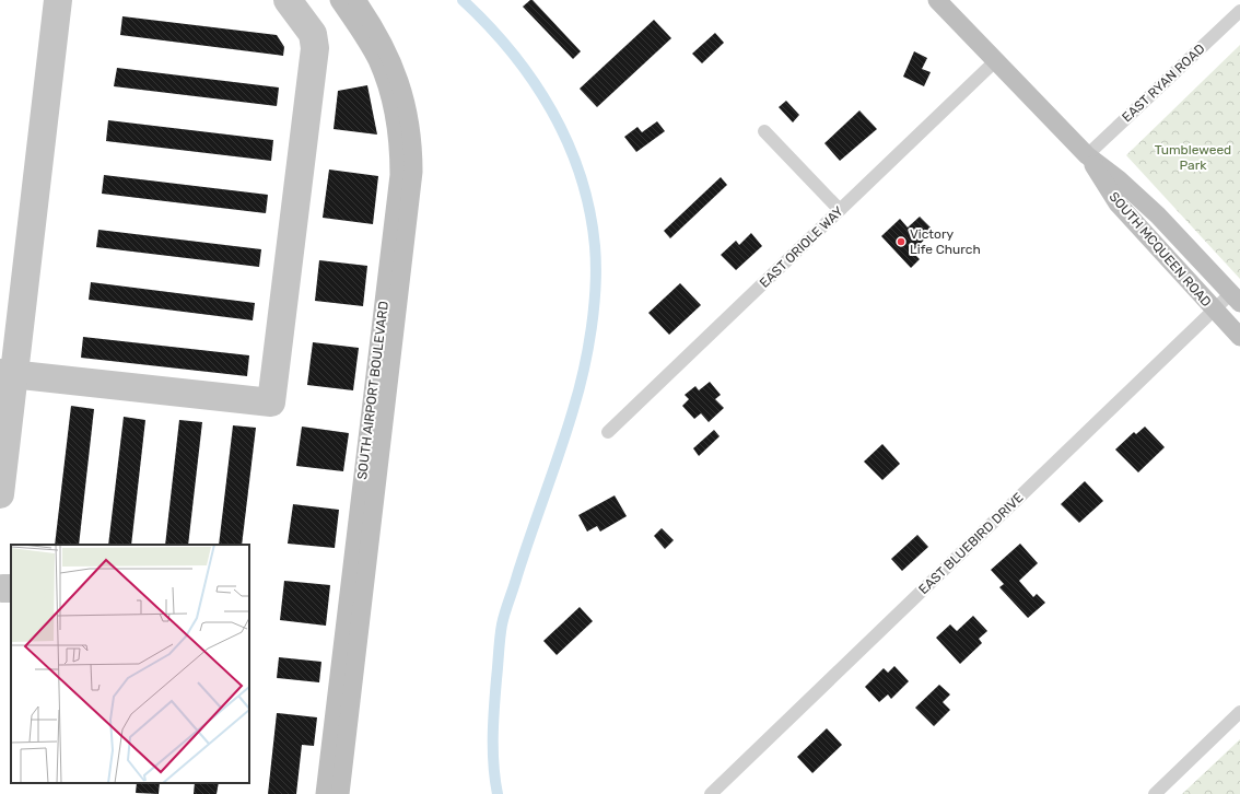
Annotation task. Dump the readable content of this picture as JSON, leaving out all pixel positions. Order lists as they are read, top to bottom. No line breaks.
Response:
{"streets":{"street":["EAST RYAN ROAD","EAST ORIOLE WAY","SOUTH MCQUEEN ROAD","SOUTH AIRPORT BOULEVARD","EAST BLUEBIRD DRIVE"]},"crossings":[["EAST RYAN ROAD","SOUTH MCQUEEN ROAD"],["EAST ORIOLE WAY","SOUTH MCQUEEN ROAD"],["SOUTH MCQUEEN ROAD","EAST BLUEBIRD DRIVE"]],"parks":["Tumbleweed Park"],"places":["Victory Life Church"]}
